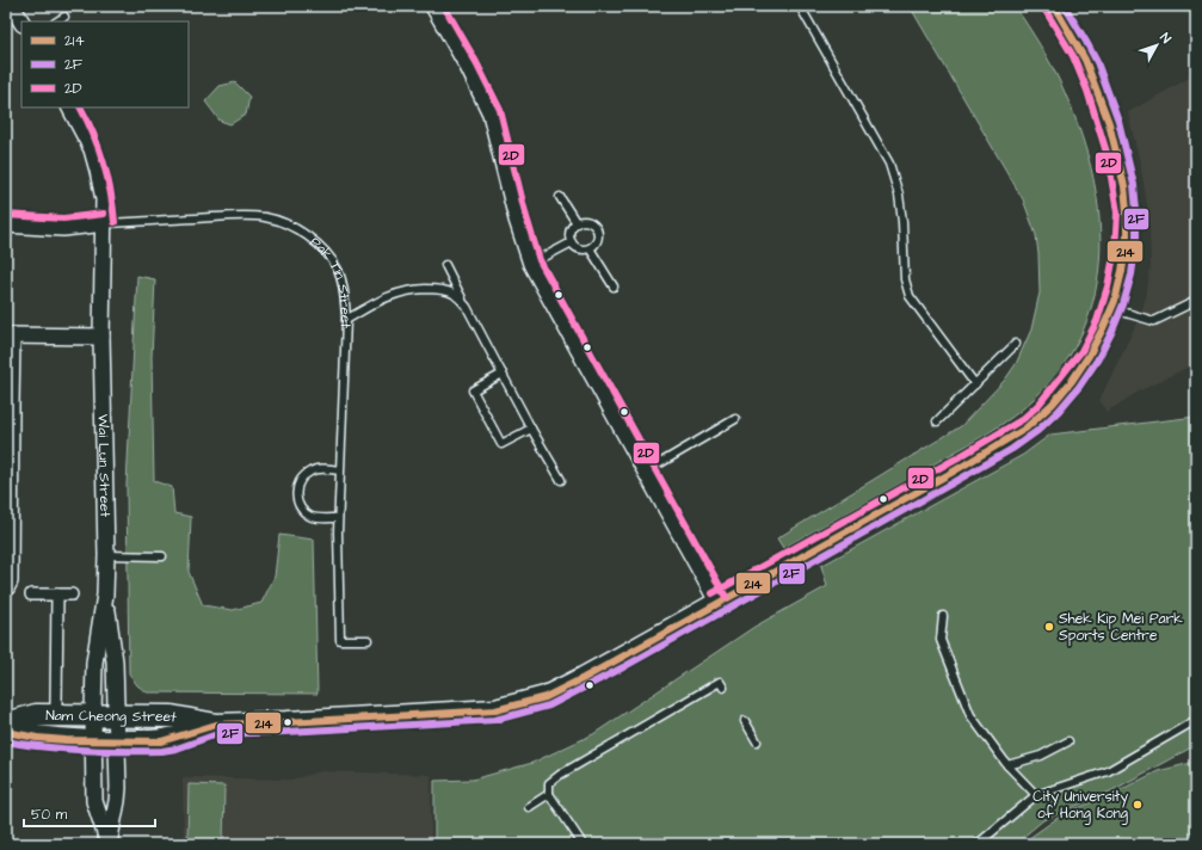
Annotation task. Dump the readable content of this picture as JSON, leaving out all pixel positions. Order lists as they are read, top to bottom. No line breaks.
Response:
{"streets":{"main road":["Nam Cheong Street"],"street":["Pak Tin Street","Wai Lun Street"]},"crossings":[["Pak Tin Street","Wai Lun Street"],["Wai Lun Street","Nam Cheong Street"]],"places":["Shek Kip Mei Park Sports Centre","City University of Hong Kong"],"lines":["transit line 214","transit line 2F","transit line 2D"],"legend":["214","2F","2D"],"scale_bar":"50 m","north":"top right"}
